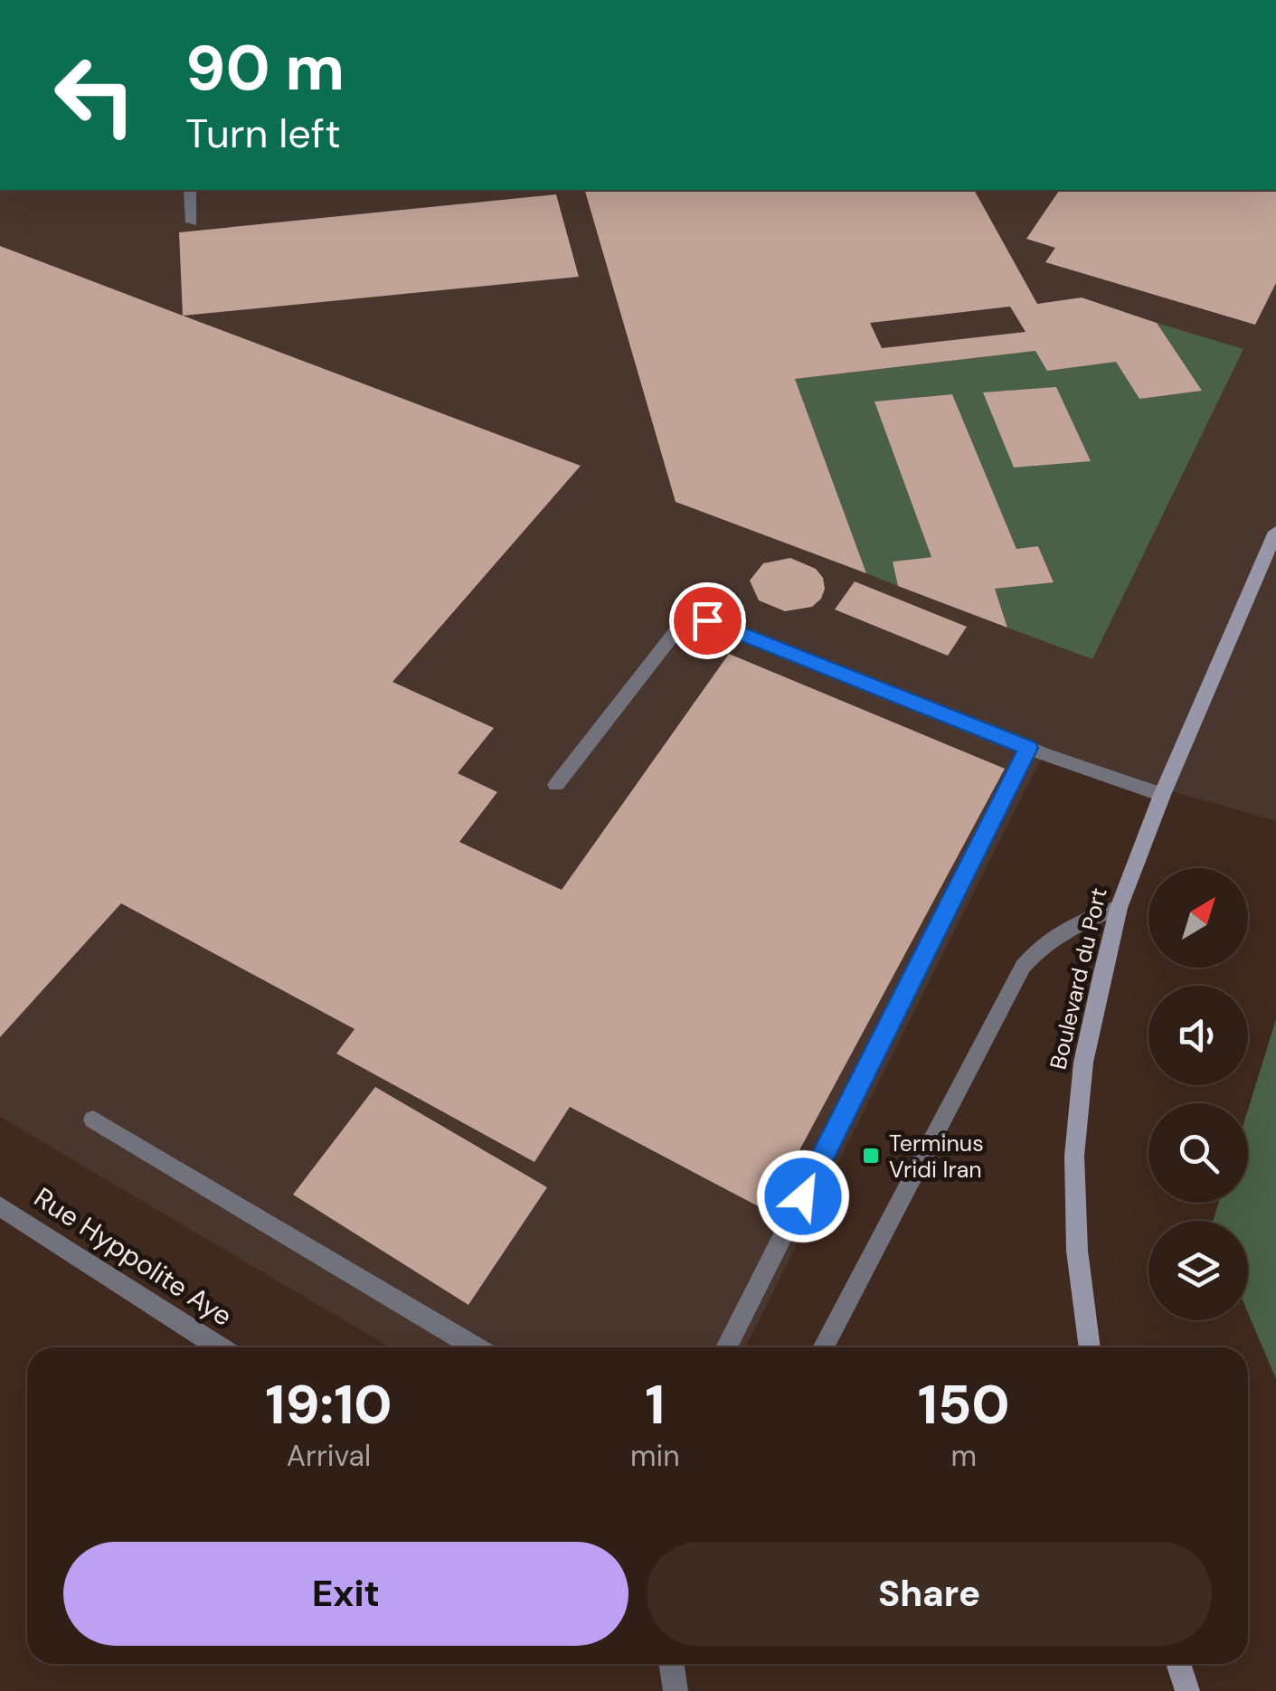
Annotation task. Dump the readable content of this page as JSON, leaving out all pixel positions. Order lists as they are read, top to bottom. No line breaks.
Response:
{"streets":{"main road":["Boulevard du Port"],"street":["Rue Hyppolite Aye"]},"places":{"transit":["Terminus Vridi Iran"]},"north":"top right","page":{"turn":["90 m","Turn left"],"eta":["19:10","Arrival","1","min","150","m"],"buttons":["Exit","Share"]}}
